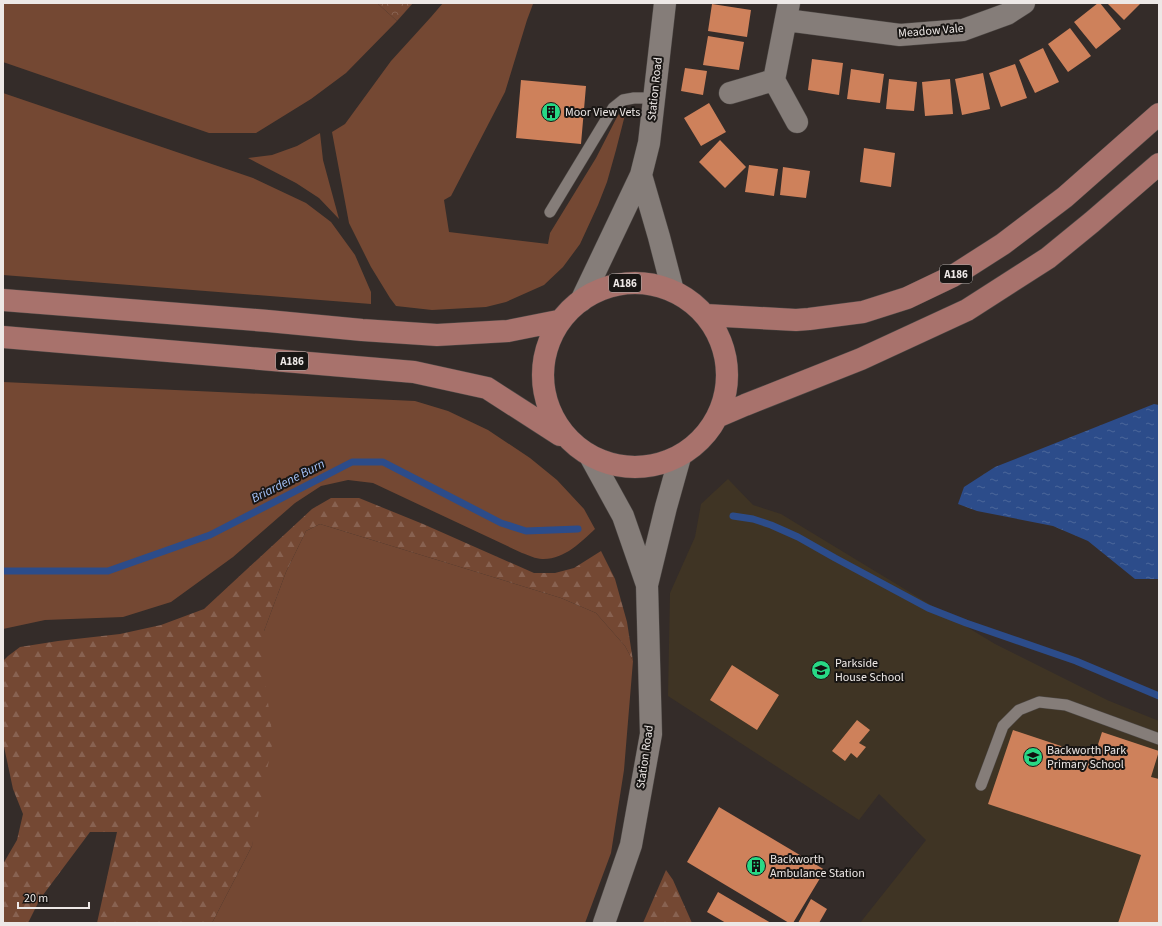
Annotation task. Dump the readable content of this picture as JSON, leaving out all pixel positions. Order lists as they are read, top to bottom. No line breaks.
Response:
{"streets":{"main road":["Meadow Vale","Station Road","A186"]},"crossings":[["Station Road","A186"]],"water":["Briardene Burn"],"places":{"building":["Moor View Vets","Backworth Ambulance Station"],"school or university":["Parkside House School","Backworth Park Primary School"]},"scale_bar":"20 m"}
